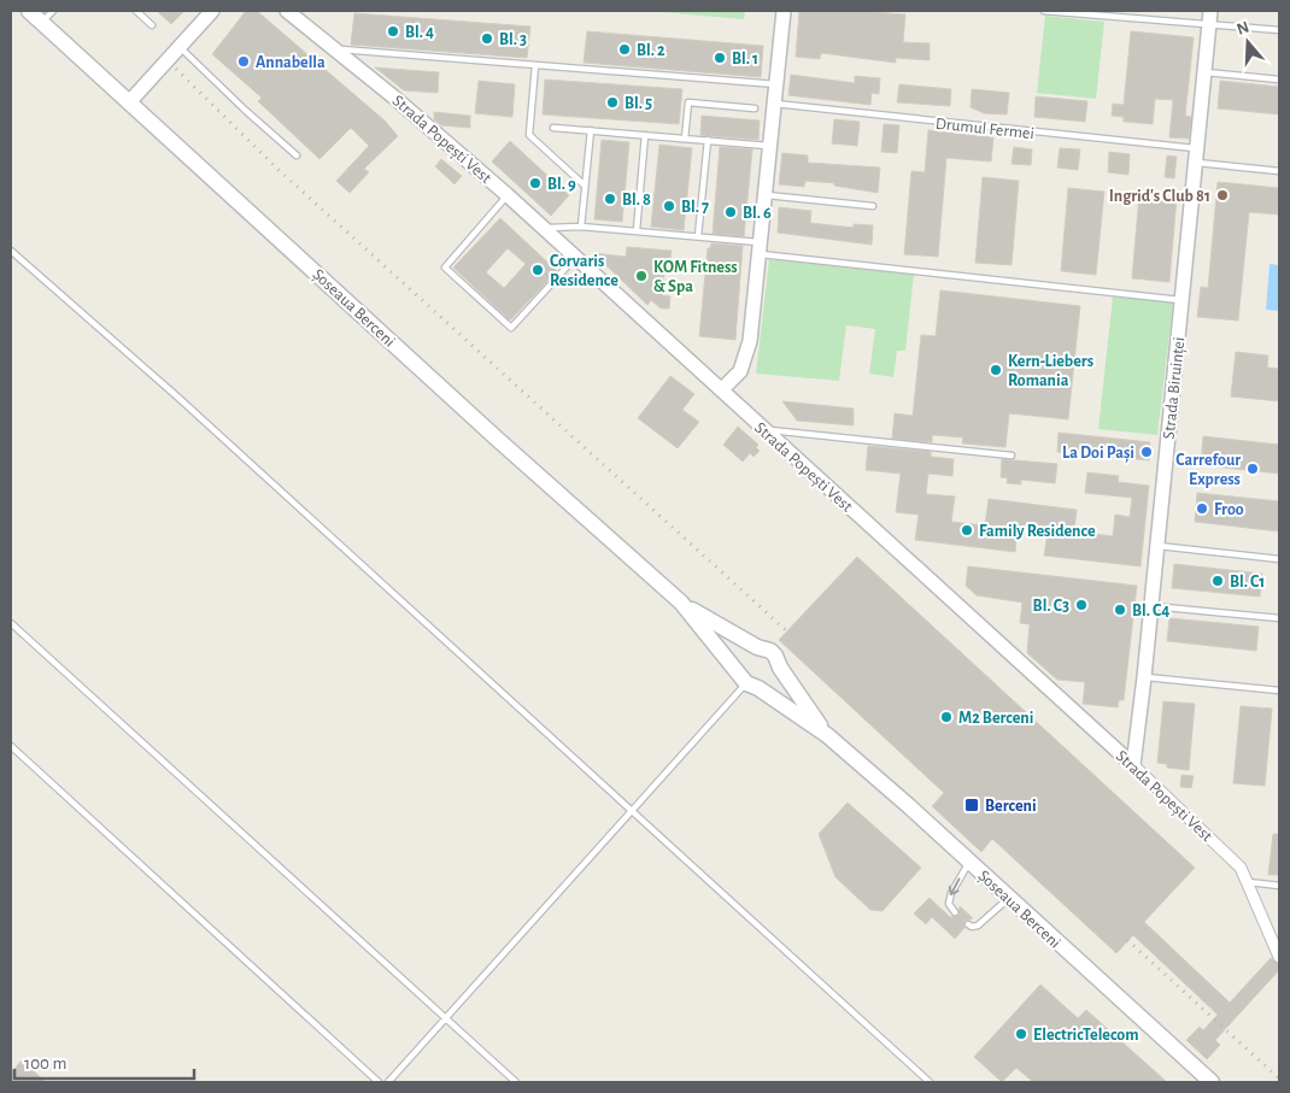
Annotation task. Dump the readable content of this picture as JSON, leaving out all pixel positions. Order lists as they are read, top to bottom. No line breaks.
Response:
{"streets":{"main road":["Șoseaua Berceni"],"street":["Strada Popești Vest","Strada Biruinței"],"lane":["Drumul Fermei"]},"crossings":[["Drumul Fermei","Strada Biruinței"],["Strada Popești Vest","Strada Biruinței"]],"places":{"other":["Bl. 4","Bl. 3","Bl. 2","Bl. 1","Annabella","Bl. 5","Bl. 9","Ingrid's Club 81","Bl. 8","Bl. 7","Bl. 6","Corvaris Residence","KOM Fitness & Spa","Kern-Liebers Romania","La Doi Pași","Carrefour Express","Froo","Family Residence","Bl. C1","Bl. C3","Bl. C4","M2 Berceni","ElectricTelecom"],"transit":["Berceni"]},"scale_bar":"100 m","north":"top"}
